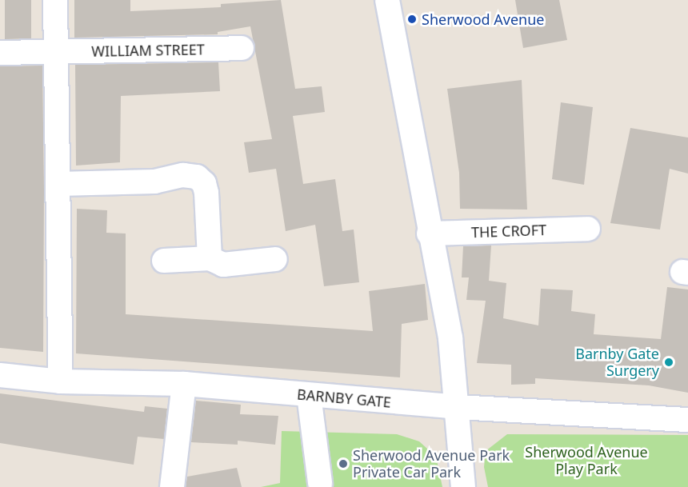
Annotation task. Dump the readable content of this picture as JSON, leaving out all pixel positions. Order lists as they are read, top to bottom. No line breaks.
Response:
{"streets":{"street":["WILLIAM STREET","THE CROFT","BARNBY GATE"]},"parks":["Sherwood Avenue Play Park"],"places":["Sherwood Avenue","Barnby Gate Surgery","Sherwood Avenue Park Private Car Park"]}
